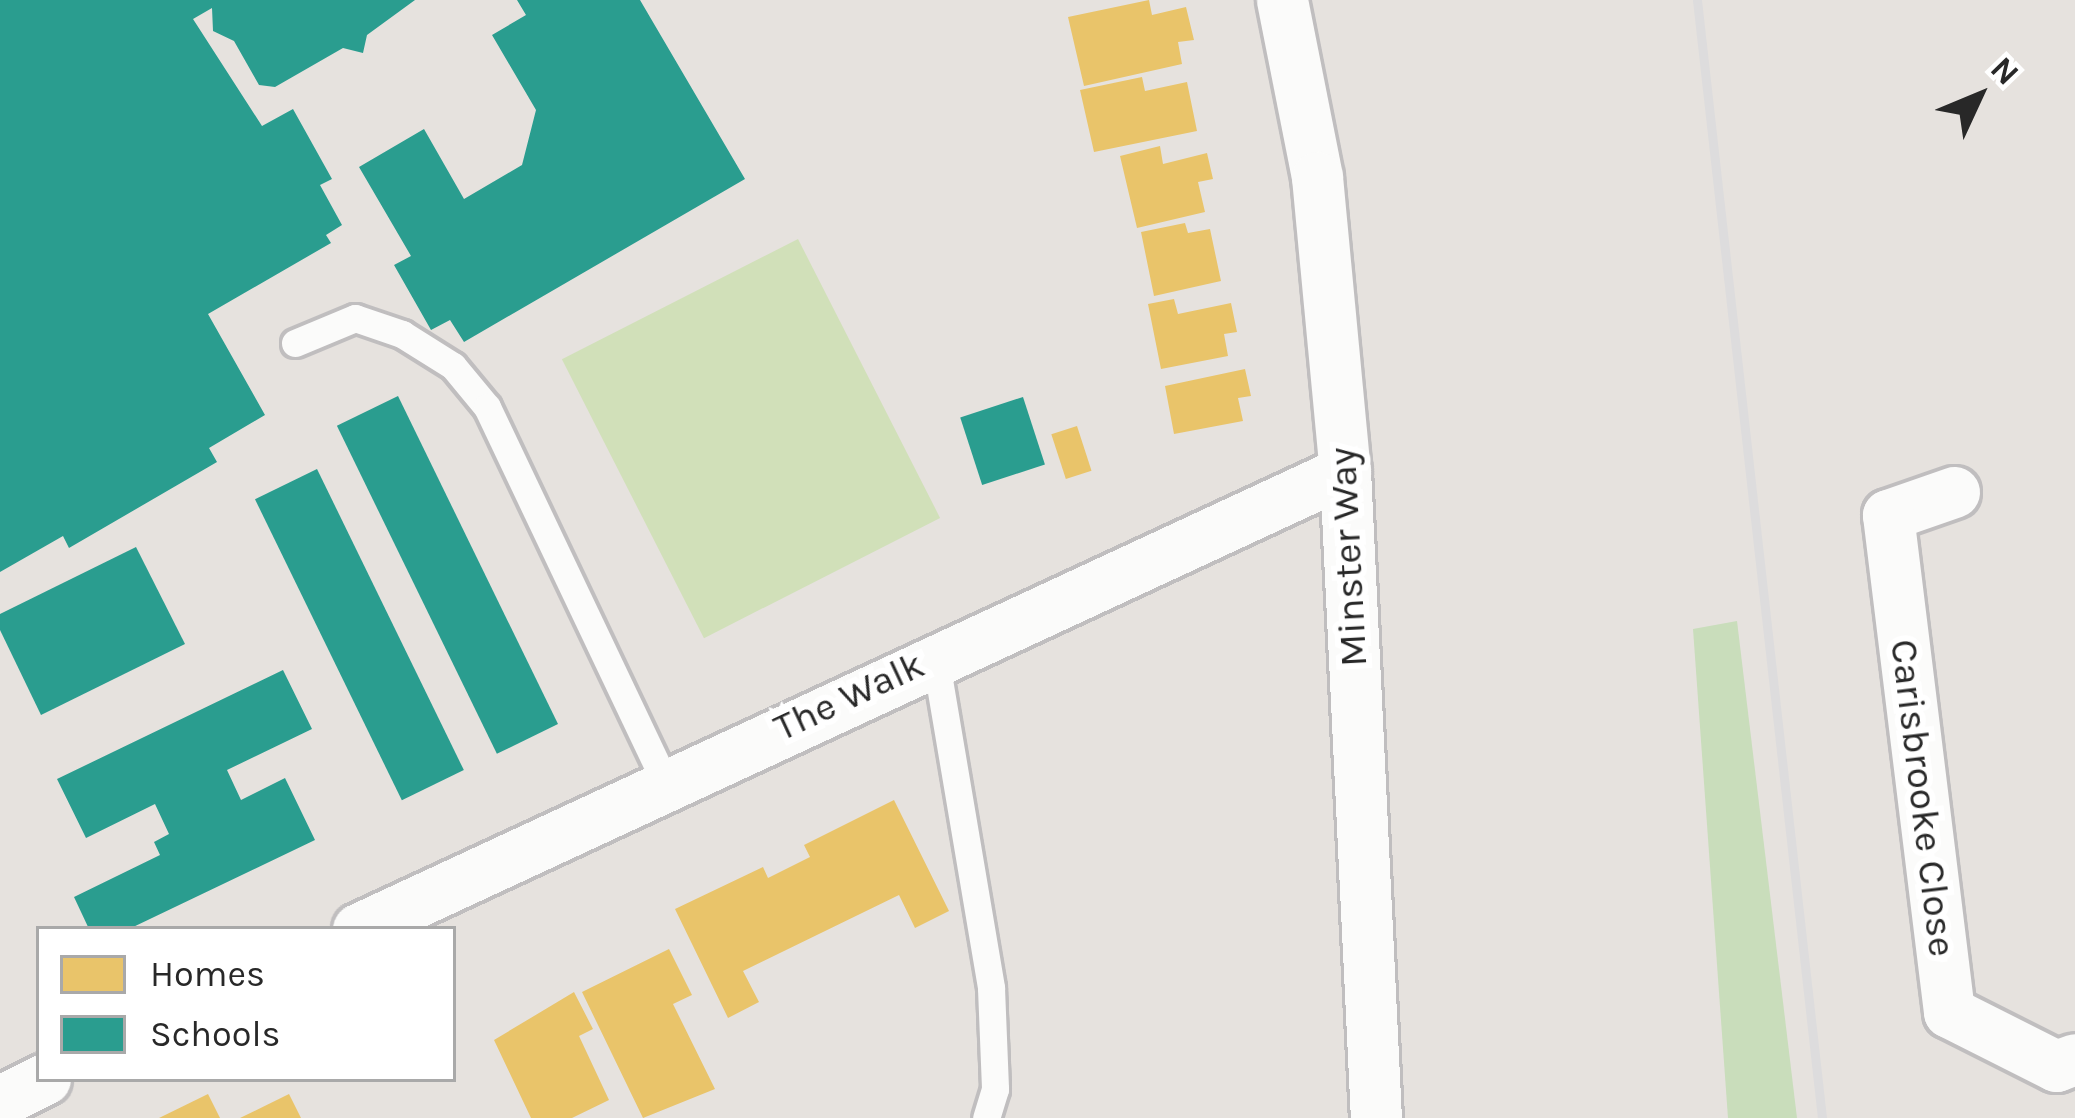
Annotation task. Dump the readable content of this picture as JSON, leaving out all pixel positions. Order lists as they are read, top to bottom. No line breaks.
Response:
{"streets":{"street":["Minster Way","The Walk","Carisbrooke Close"]},"crossings":[["Minster Way","The Walk"]],"legend":["Homes","Schools"],"north":"top right"}
